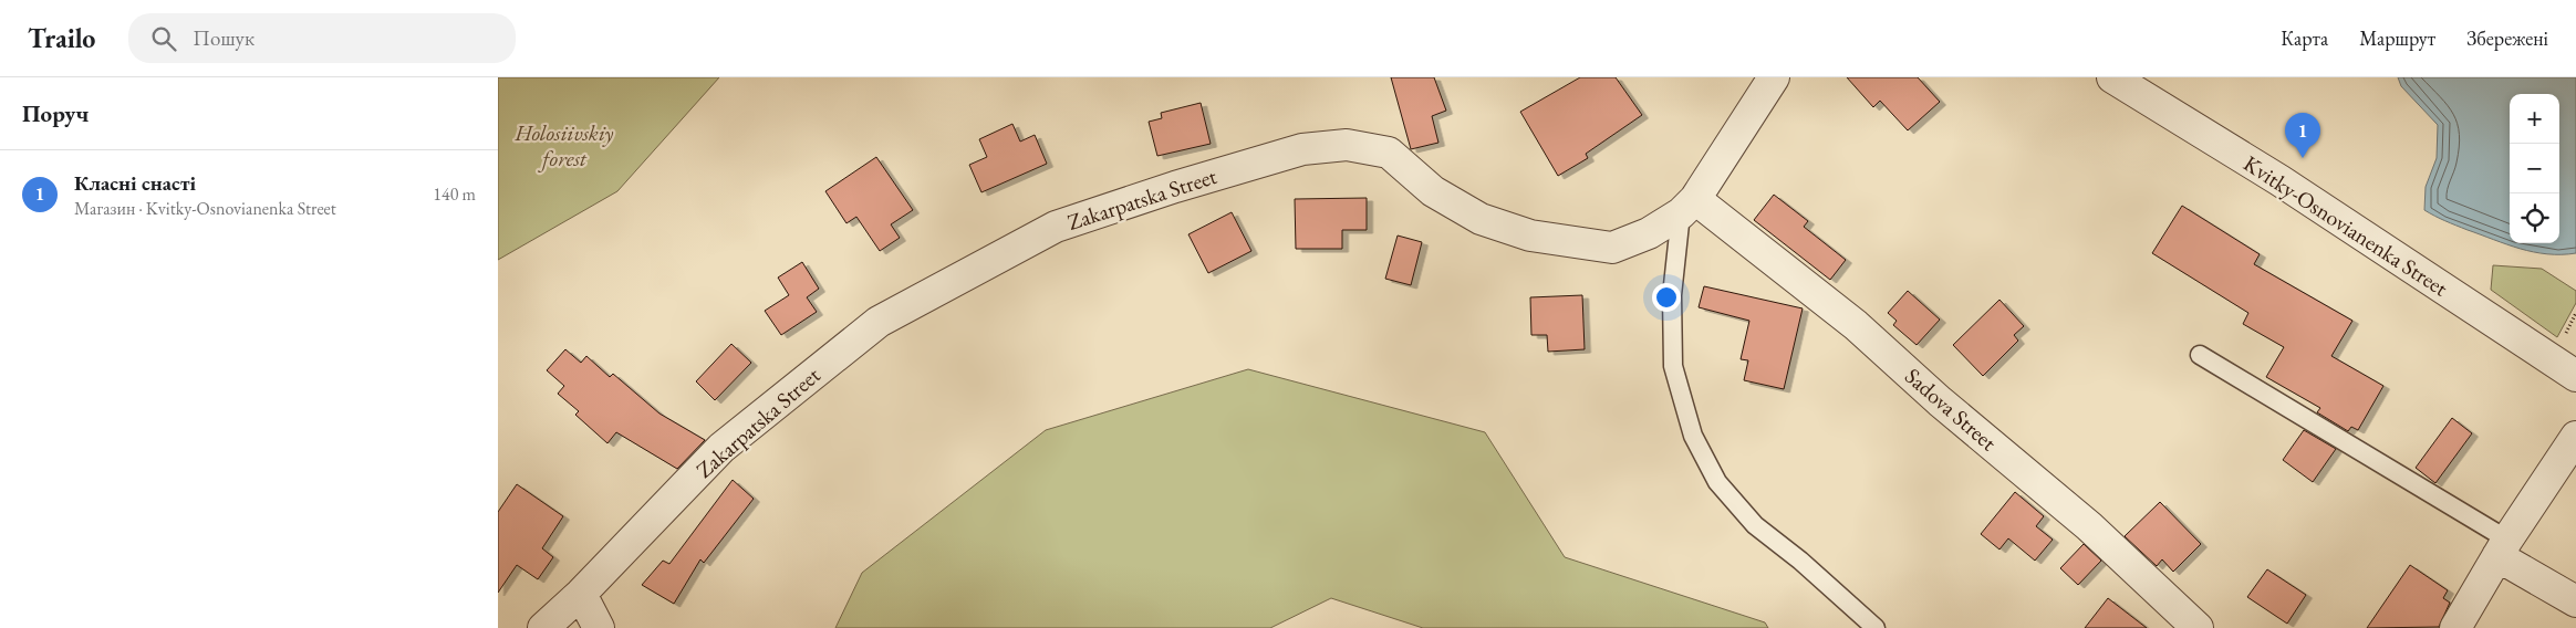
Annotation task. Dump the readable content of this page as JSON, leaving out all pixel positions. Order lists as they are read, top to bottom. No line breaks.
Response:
{"streets":{"street":["Zakarpatska Street","Kvitky-Osnovianenka Street","Sadova Street"]},"crossings":[["Zakarpatska Street","Sadova Street"]],"parks":["Holosiivskiy forest"],"page":{"header":"Trailo","search":"Пошук","nav":["Карта","Маршрут","Збережені"],"heading":"Поруч","map_buttons":["+","−"],"pins":"1","list":[{"mark":"1","name":"Класні снасті","note":"Магазин · Kvitky-Osnovianenka Street","value":"140 m"}]}}
